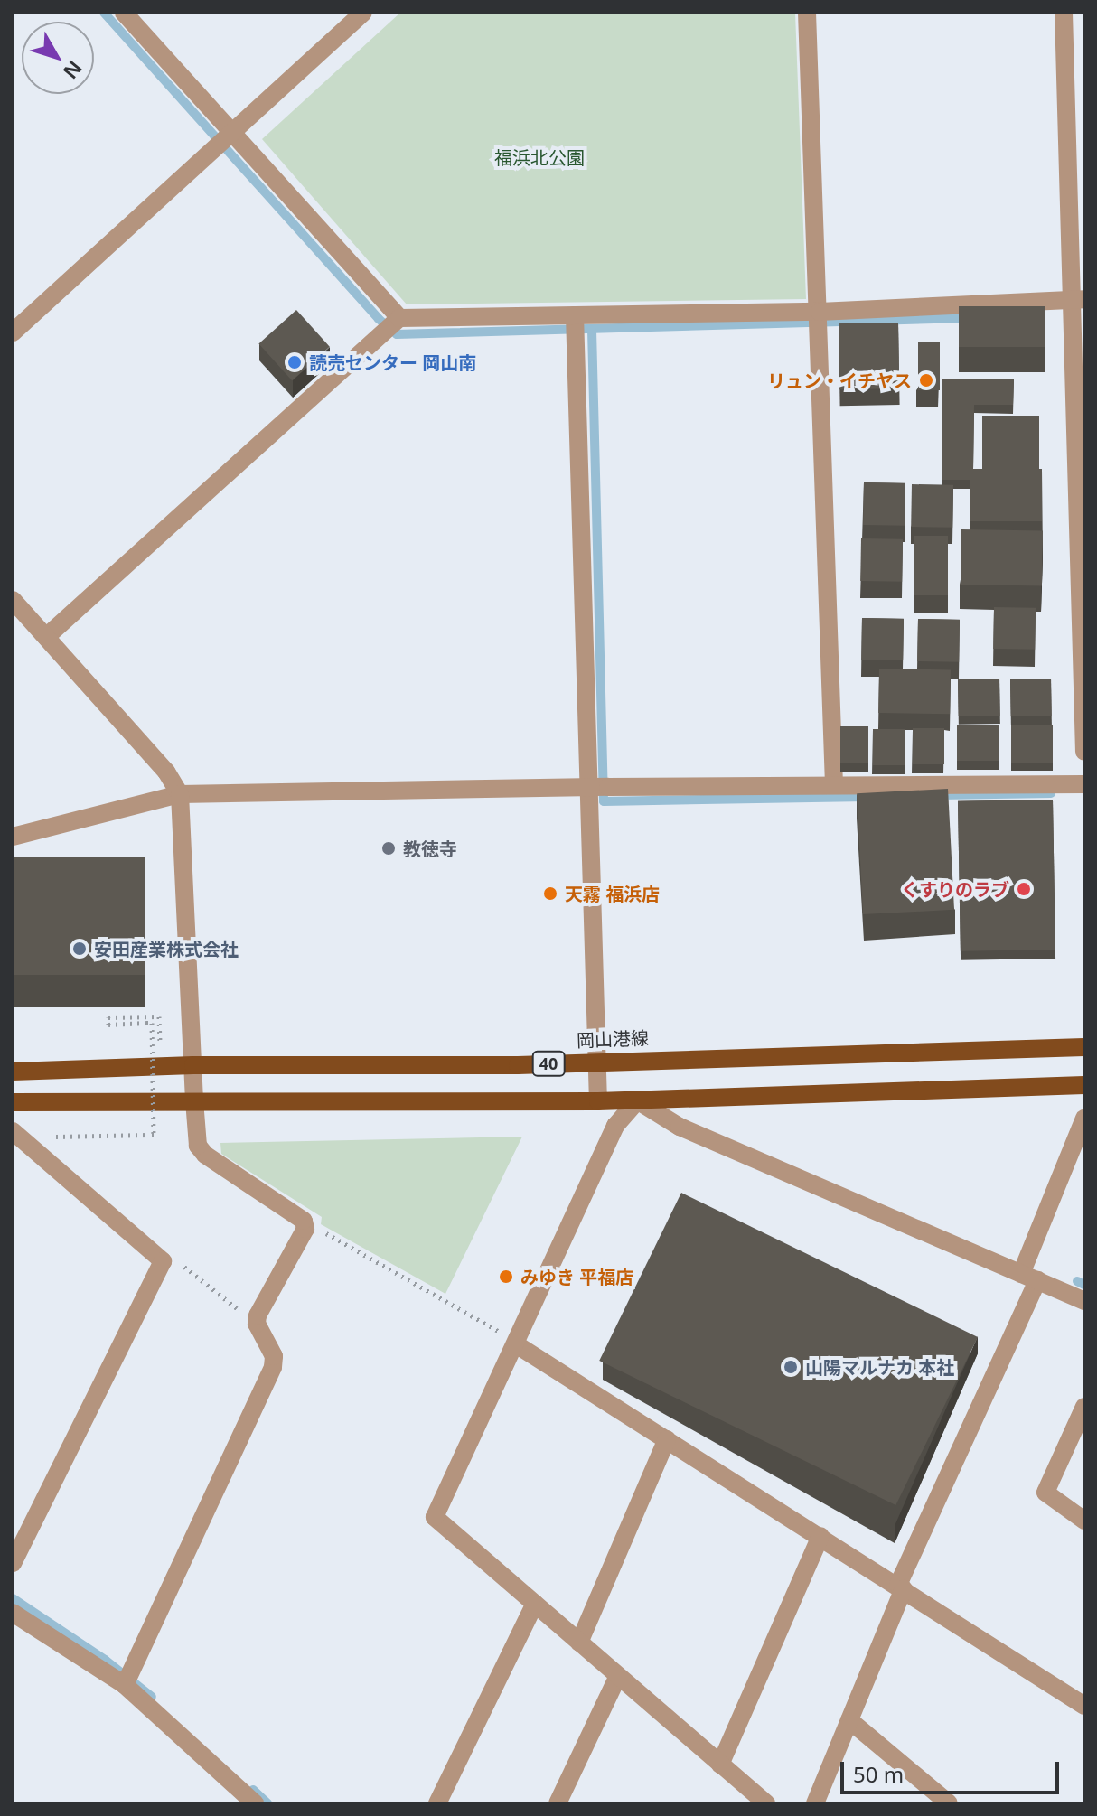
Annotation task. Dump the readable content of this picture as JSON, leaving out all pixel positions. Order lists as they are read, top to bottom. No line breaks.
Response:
{"streets":{"main road":["岡山港線","40"]},"parks":["福浜北公園"],"places":["読売センター 岡山南","リュン・イチヤス","教徳寺","くすりのラブ","天霧 福浜店","安田産業株式会社","みゆき 平福店","山陽マルナカ 本社"],"scale_bar":"50 m","north":"bottom right"}
